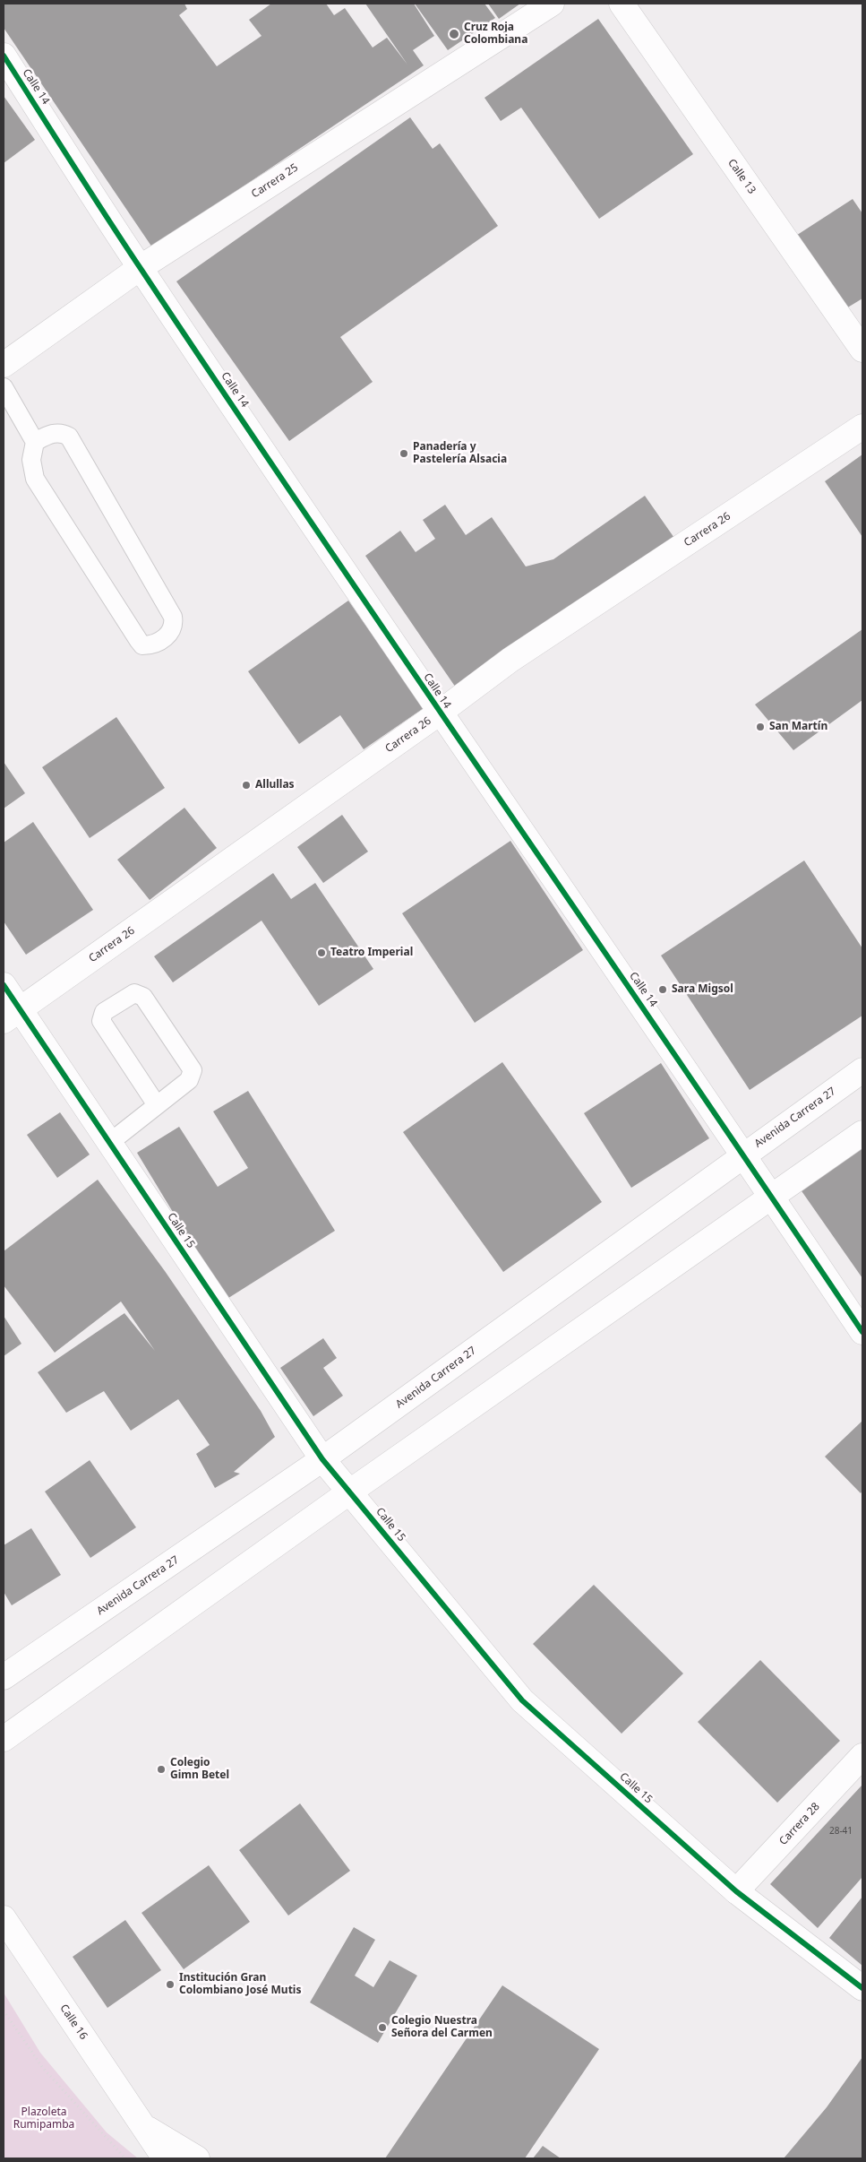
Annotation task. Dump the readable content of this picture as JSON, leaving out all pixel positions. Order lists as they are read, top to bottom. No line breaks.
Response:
{"streets":{"street":["Calle 14","Calle 13","Carrera 25","Carrera 26","Avenida Carrera 27","Calle 15","Carrera 28","Calle 16"]},"crossings":[["Calle 14","Carrera 25"],["Calle 14","Carrera 26"],["Calle 14","Avenida Carrera 27"],["Carrera 26","Calle 15"],["Avenida Carrera 27","Calle 15"],["Calle 15","Carrera 28"]],"parks":["Plazoleta Rumipamba"],"places":["Cruz Roja Colombiana","Panadería y Pastelería Alsacia","San Martín","Allullas","Teatro Imperial","Sara Migsol","Colegio Gimn Betel","Institución Gran Colombiano José Mutis","Colegio Nuestra Señora del Carmen"],"house_numbers":["28-41"]}
